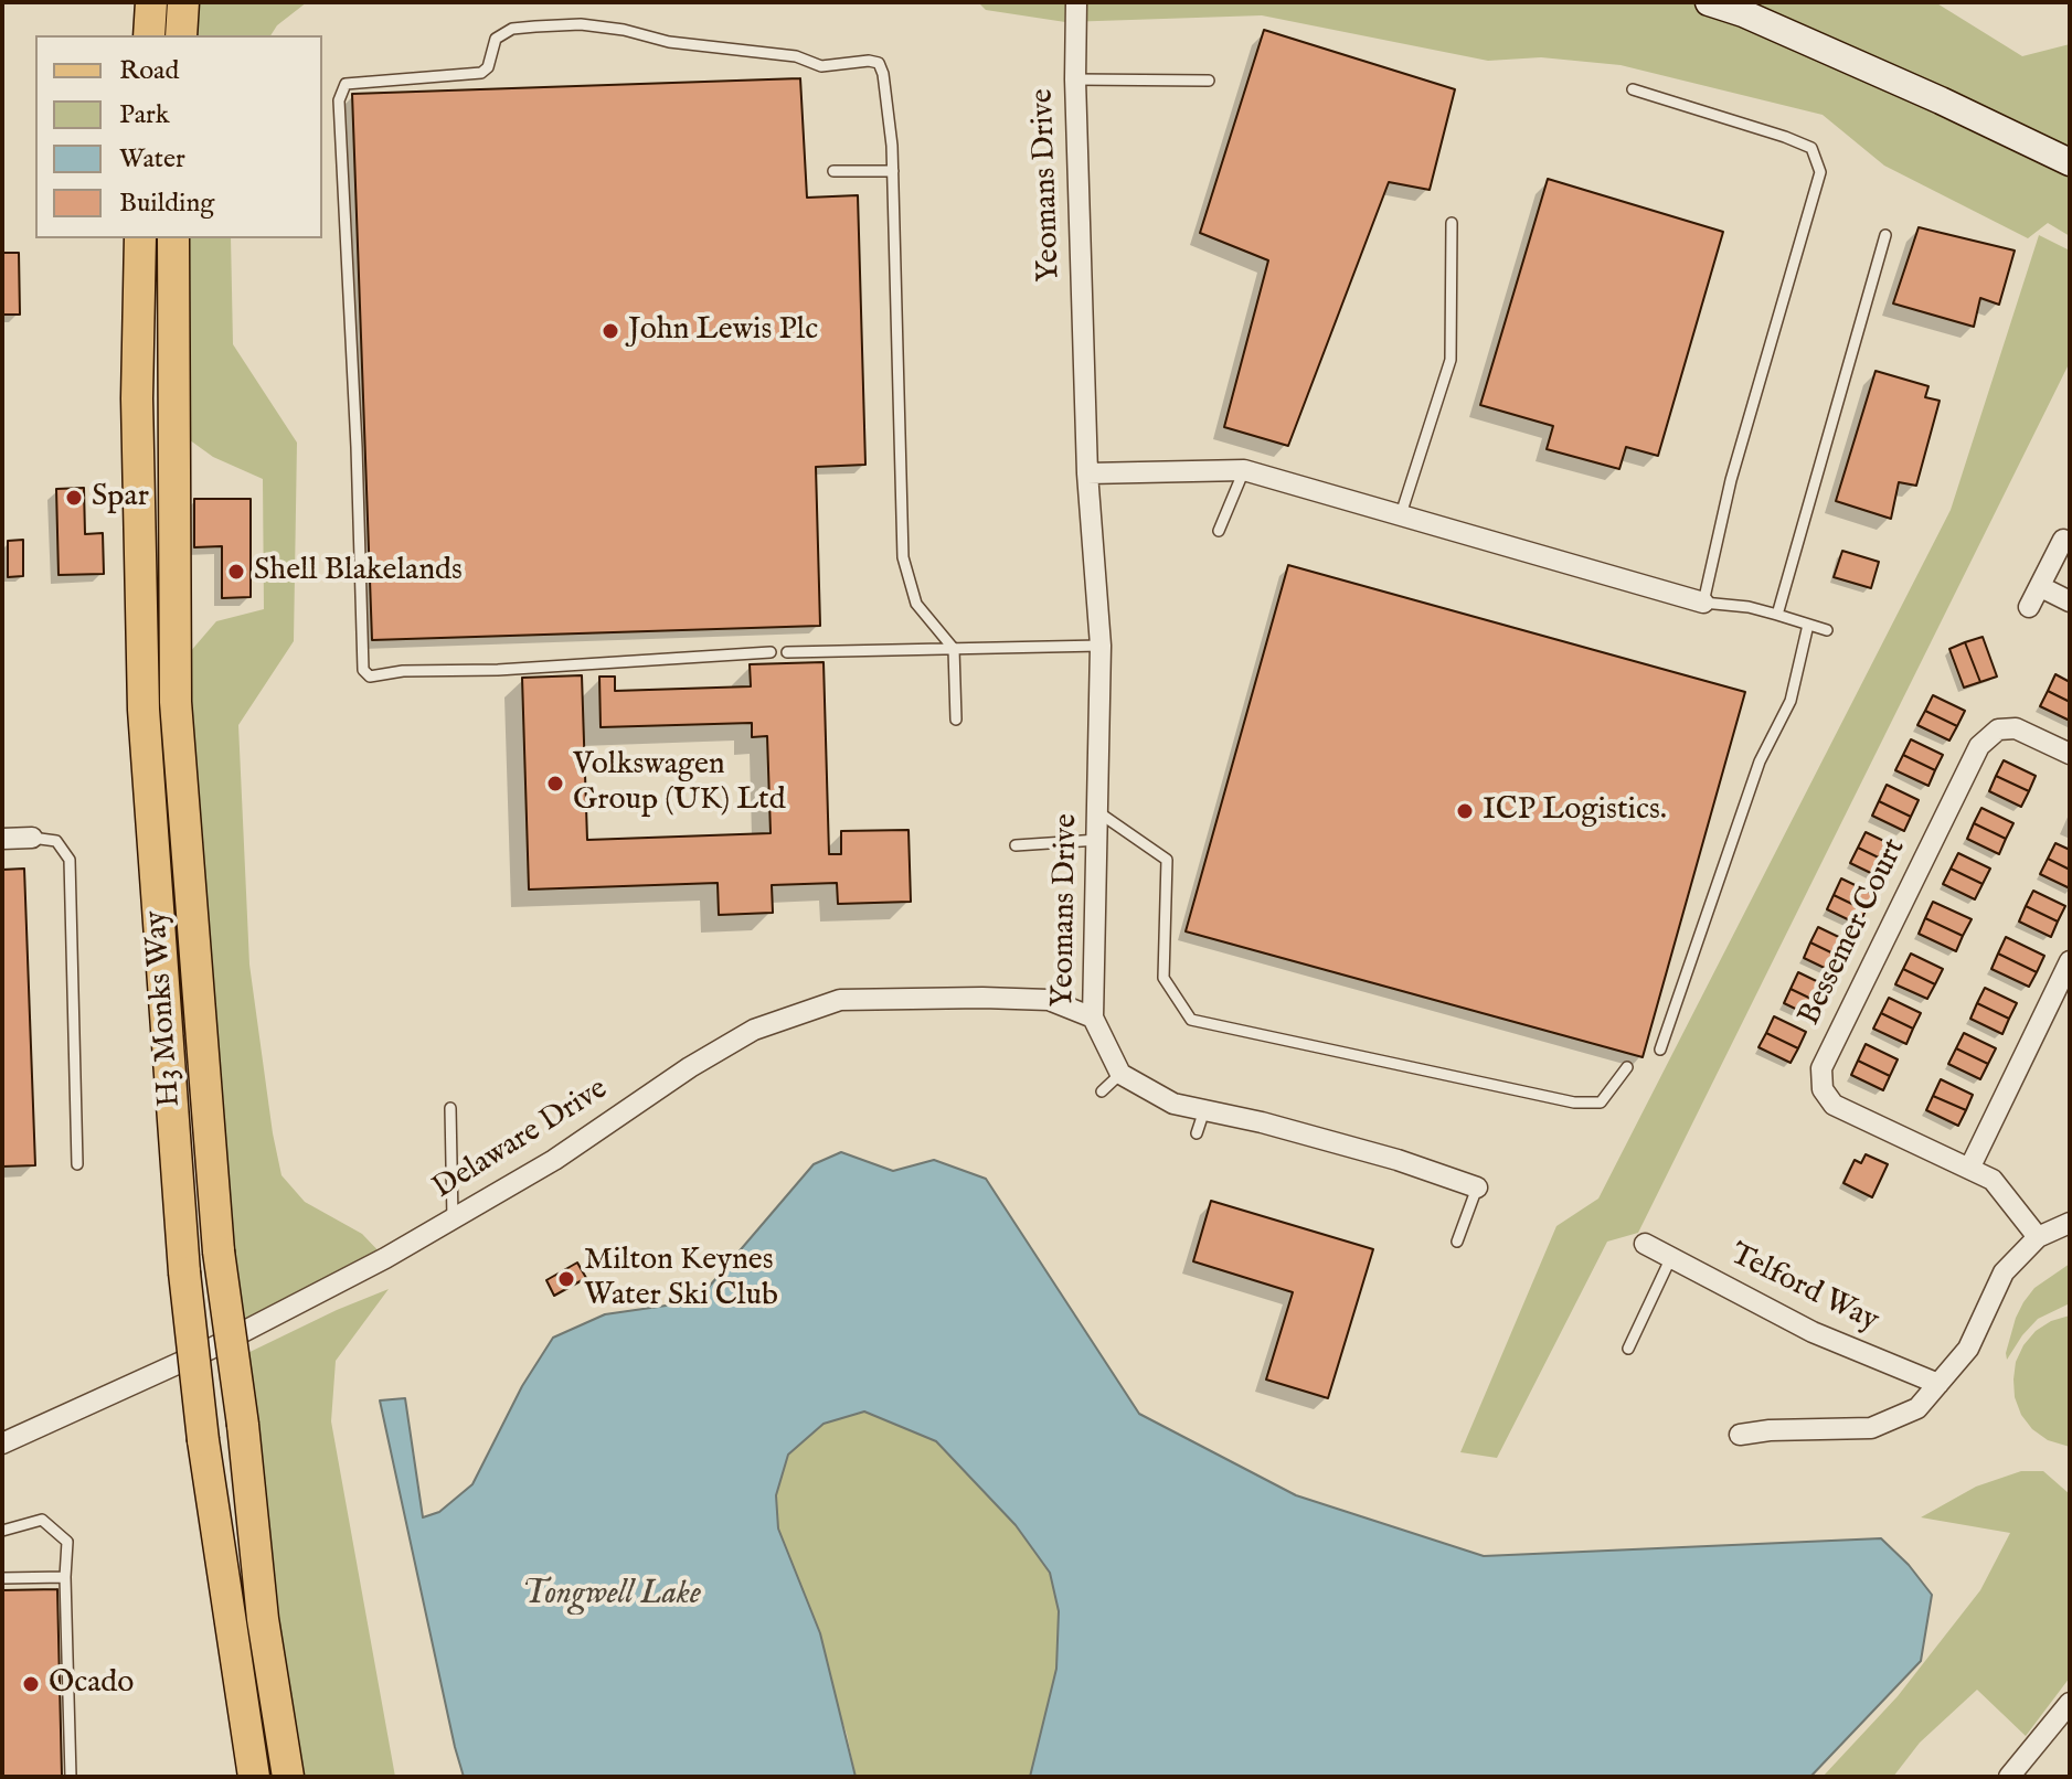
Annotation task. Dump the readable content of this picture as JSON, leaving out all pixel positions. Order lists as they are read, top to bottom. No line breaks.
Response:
{"streets":{"main road":["H3 Monks Way"],"street":["Yeomans Drive","Bessemer Court","Delaware Drive","Telford Way"]},"crossings":[["Yeomans Drive","Delaware Drive"]],"water":["Tongwell Lake"],"places":["John Lewis Plc","Spar","Shell Blakelands","Volkswagen Group (UK) Ltd","ICP Logistics.","Milton Keynes Water Ski Club","Ocado"],"legend":["Road","Park","Water","Building"]}
